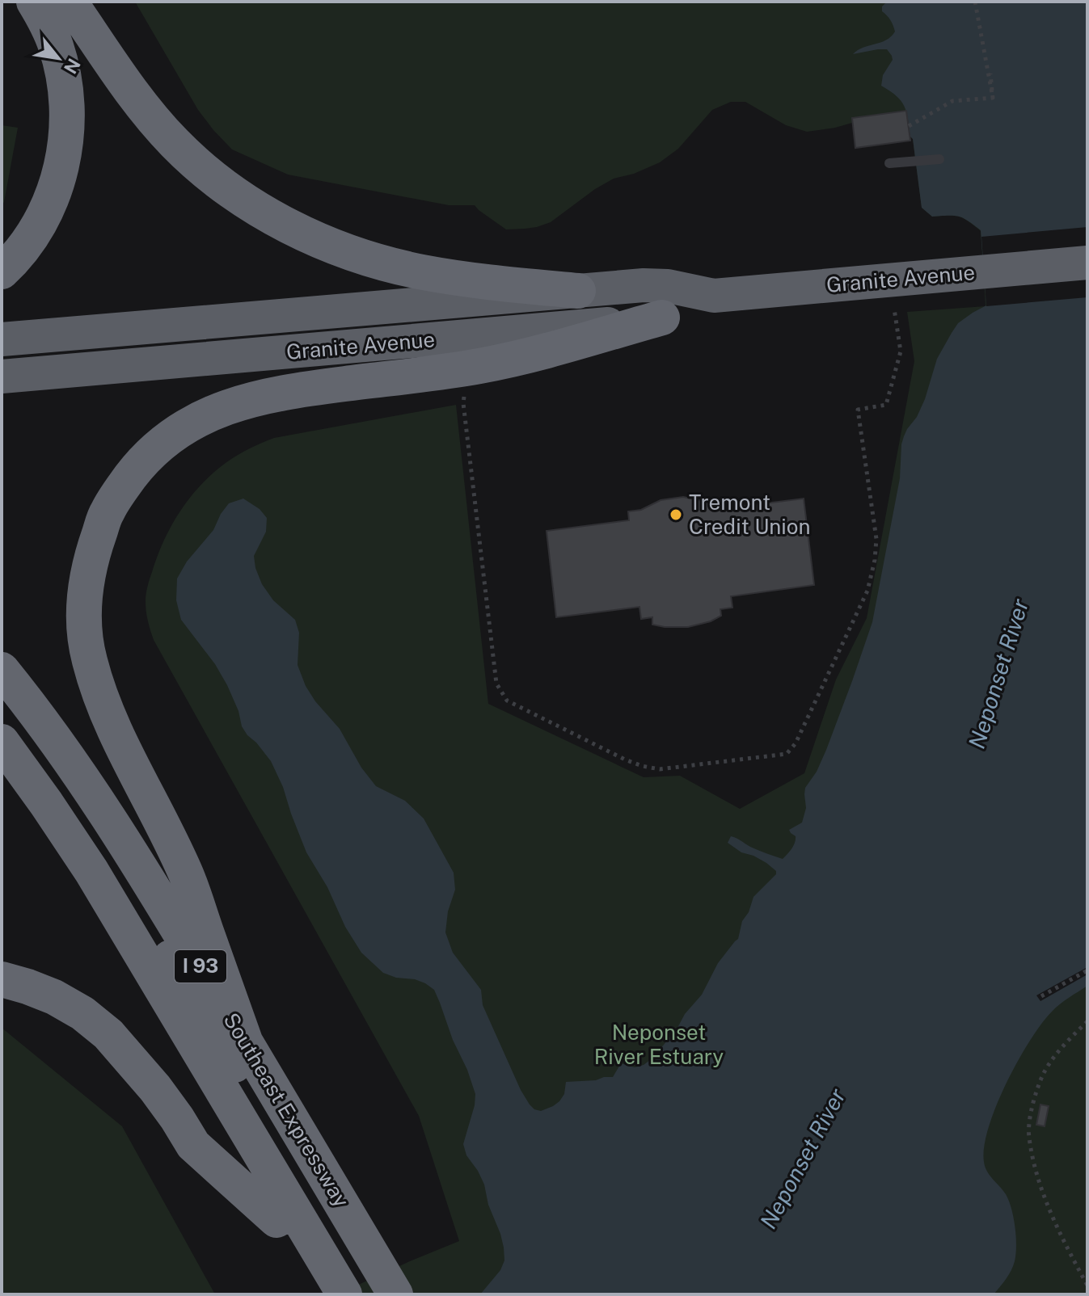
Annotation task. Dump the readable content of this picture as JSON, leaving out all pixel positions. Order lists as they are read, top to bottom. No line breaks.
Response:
{"streets":{"highway":["Granite Avenue","I 93","Southeast Expressway"]},"crossings":[["I 93","Southeast Expressway"]],"water":["Neponset River"],"parks":["Neponset River Estuary"],"places":["Tremont Credit Union"],"north":"bottom right"}
